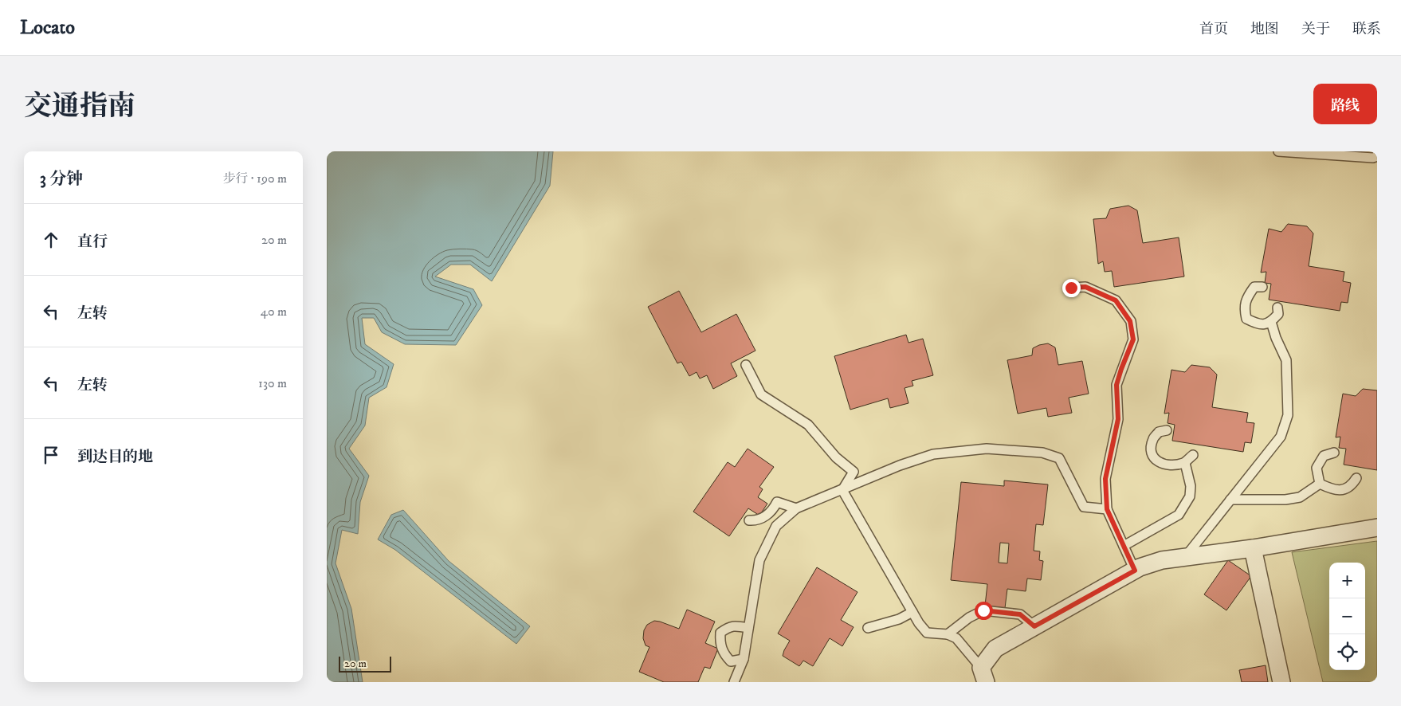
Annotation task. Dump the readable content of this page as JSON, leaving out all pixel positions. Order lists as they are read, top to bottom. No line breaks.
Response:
{"scale_bar":"20 m","page":{"header":"Locato","nav":["首页","地图","关于","联系"],"title":"交通指南","buttons":"路线","heading":["3 分钟","步行 · 190 m"],"list":[["直行","20 m"],["左转","40 m"],["左转","130 m"],"到达目的地"],"map_buttons":["+","−"],"scale":"20 m"}}
